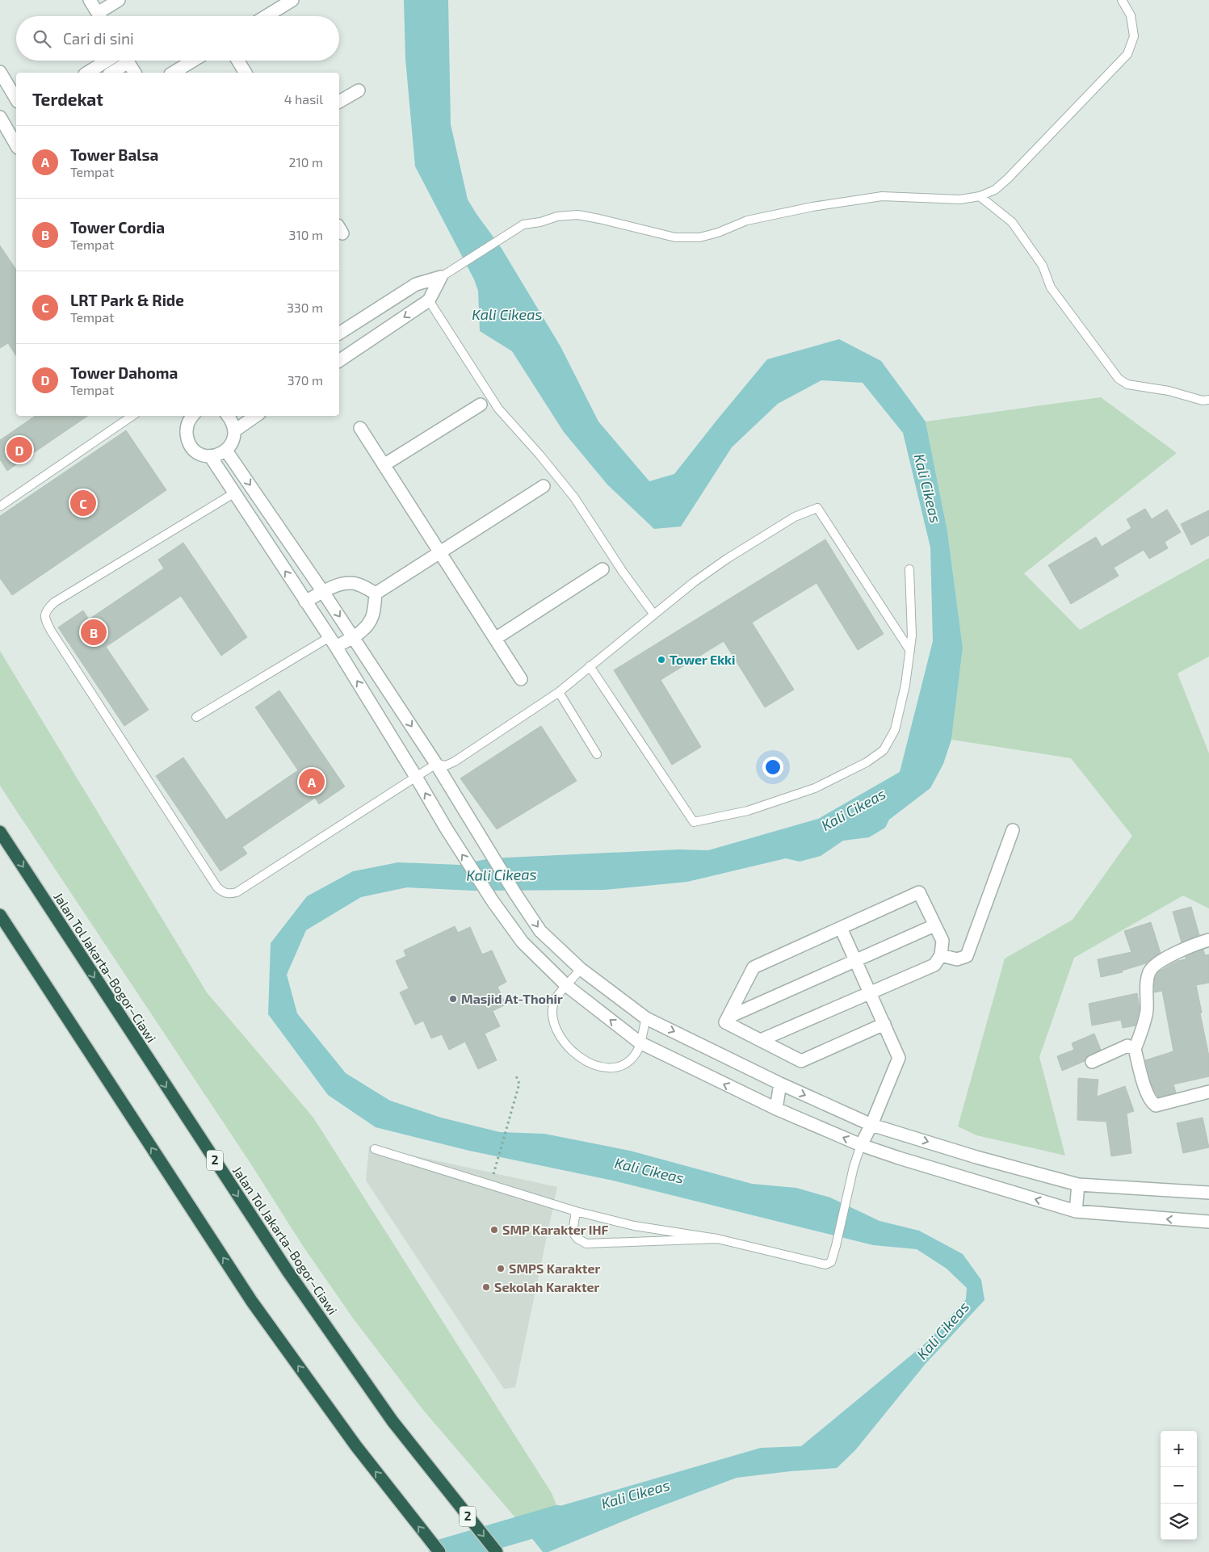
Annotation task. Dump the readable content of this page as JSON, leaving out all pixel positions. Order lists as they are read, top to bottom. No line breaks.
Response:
{"streets":{"highway":["Jalan Tol Jakarta–Bogor–Ciawi","2"]},"water":["Kali Cikeas"],"places":["Tower Ekki","Masjid At-Thohir","SMP Karakter IHF","SMPS Karakter","Sekolah Karakter"],"page":{"search":"Cari di sini","heading":["Terdekat","4 hasil"],"list":[{"mark":"A","name":"Tower Balsa","note":"Tempat","value":"210 m"},{"mark":"B","name":"Tower Cordia","note":"Tempat","value":"310 m"},{"mark":"C","name":"LRT Park & Ride","note":"Tempat","value":"330 m"},{"mark":"D","name":"Tower Dahoma","note":"Tempat","value":"370 m"}],"pins":["D","C","B","A"],"map_buttons":["+","−"]}}
